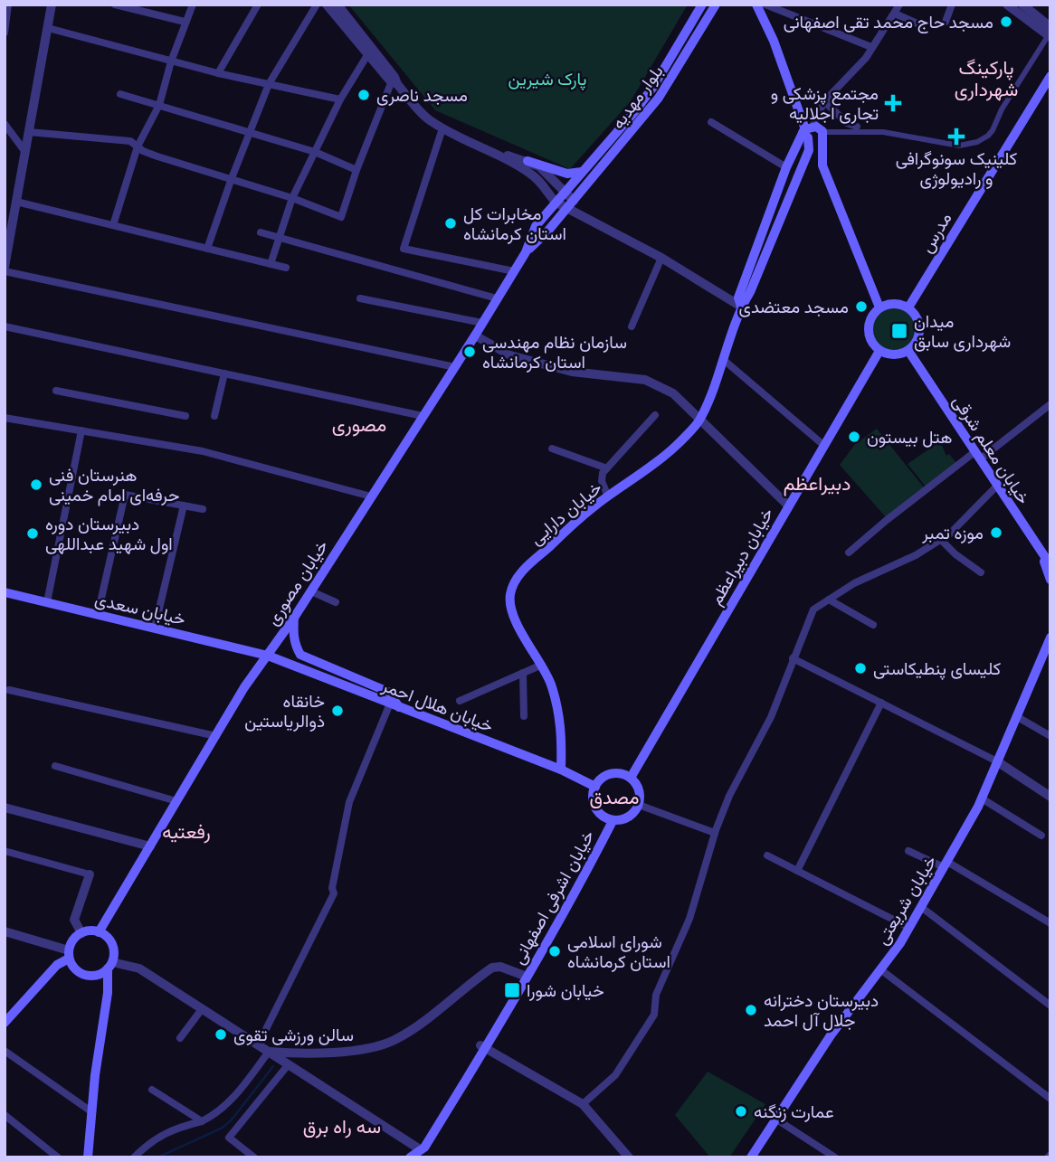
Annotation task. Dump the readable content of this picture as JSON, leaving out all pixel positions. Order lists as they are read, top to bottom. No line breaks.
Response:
{"streets":{"main road":["بلوار مهدیه","مدرس","خیابان معلم شرقی","خیابان دارایی","خیابان دبیراعظم","خیابان مصوری","خیابان سعدی","خیابان هلال احمر","خیابان اشرفی اصفهانی","خیابان شریعتی"]},"crossings":[["بلوار مهدیه","خیابان مصوری"],["مدرس","خیابان معلم شرقی"],["مدرس","خیابان دبیراعظم"],["خیابان معلم شرقی","خیابان دبیراعظم"],["خیابان دارایی","خیابان هلال احمر"],["خیابان دبیراعظم","خیابان هلال احمر"],["خیابان دبیراعظم","خیابان اشرفی اصفهانی"],["خیابان مصوری","خیابان سعدی"],["خیابان مصوری","خیابان هلال احمر"],["خیابان سعدی","خیابان هلال احمر"],["خیابان هلال احمر","خیابان اشرفی اصفهانی"]],"districts":["پارکینگ شهرداری","مصوری","دبیراعظم","مصدق","رفعتیه","سه راه برق"],"parks":["پارک شیرین"],"places":{"other":["مسجد حاج محمد تقی اصفهانی","مسجد ناصری","مخابرات کل استان کرمانشاه","مسجد معتضدی","سازمان نظام مهندسی استان کرمانشاه","هتل بیستون","هنرستان فنی حرفه‌ای امام خمینی","موزه تمبر","دبیرستان دوره اول شهید عبداللهی","کلیسای پنطیکاستی","خانقاه ذوالریاستین","شورای اسلامی استان کرمانشاه","دبیرستان دخترانه جلال آل احمد","سالن ورزشی تقوی","عمارت زنگنه"],"health":["مجتمع پزشکی و تجاری اجلالیه","کلینیک سونوگرافی و رادیولوژی"],"transit":["میدان شهرداری سابق","خیابان شورا"]}}
